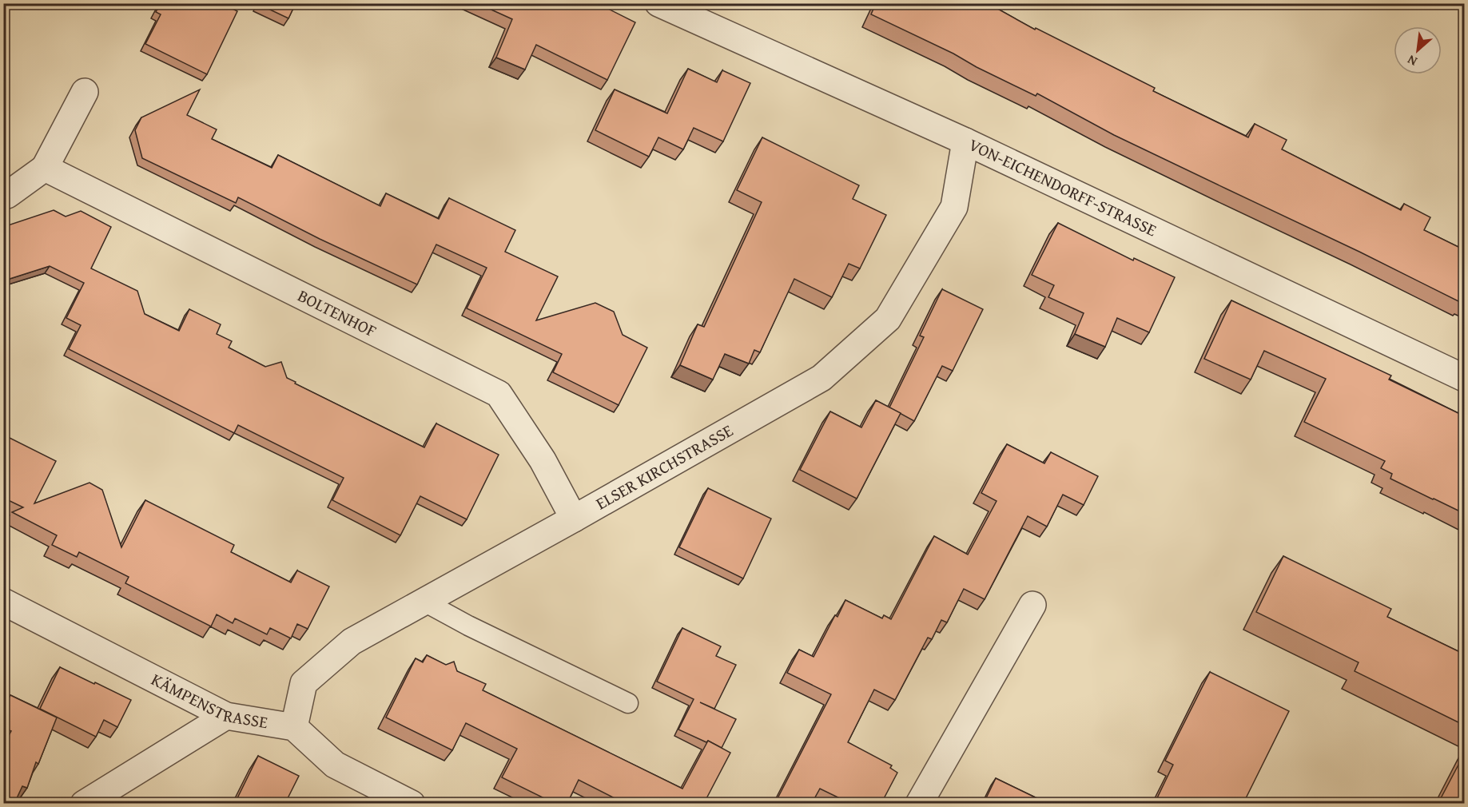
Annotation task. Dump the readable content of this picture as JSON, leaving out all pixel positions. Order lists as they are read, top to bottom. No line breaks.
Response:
{"streets":{"street":["VON-EICHENDORFF-STRASSE","BOLTENHOF","ELSER KIRCHSTRASSE","KÄMPENSTRASSE"]},"crossings":[["VON-EICHENDORFF-STRASSE","ELSER KIRCHSTRASSE"],["BOLTENHOF","ELSER KIRCHSTRASSE"],["ELSER KIRCHSTRASSE","KÄMPENSTRASSE"]],"north":"bottom left"}
